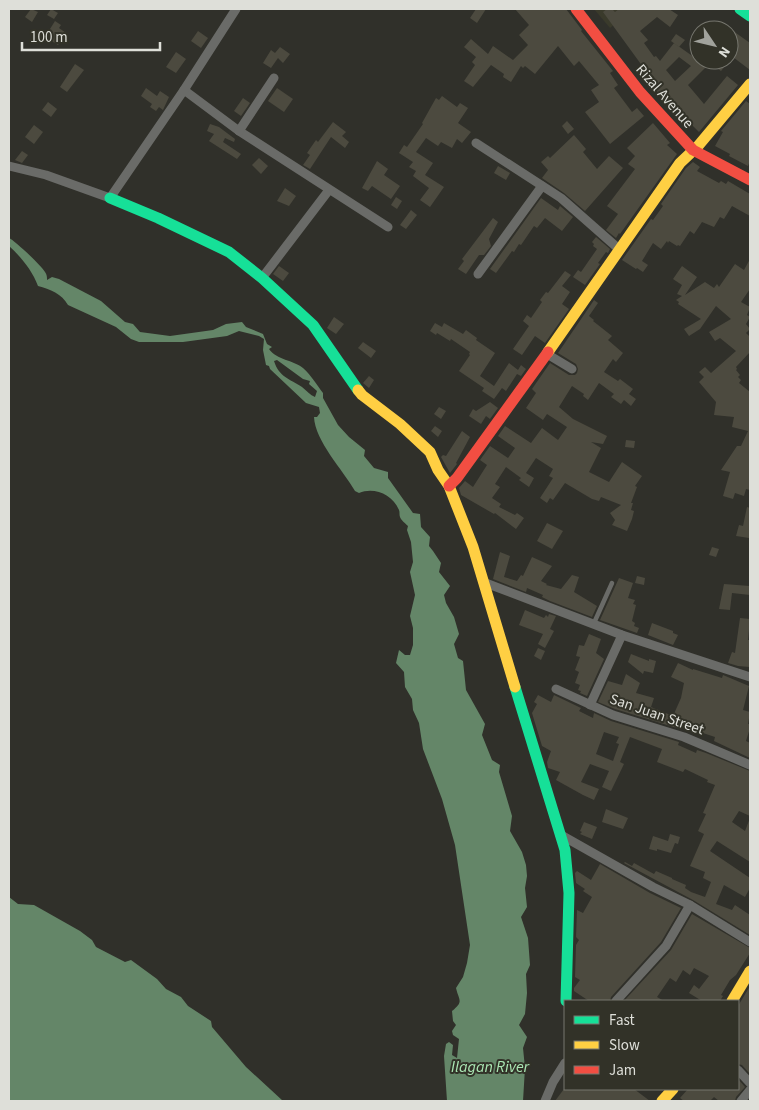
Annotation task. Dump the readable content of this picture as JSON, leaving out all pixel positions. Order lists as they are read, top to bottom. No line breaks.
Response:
{"streets":{"street":["Rizal Avenue","San Juan Street"]},"water":["Ilagan River"],"legend":["Fast","Slow","Jam"],"scale_bar":"100 m","north":"bottom right"}
